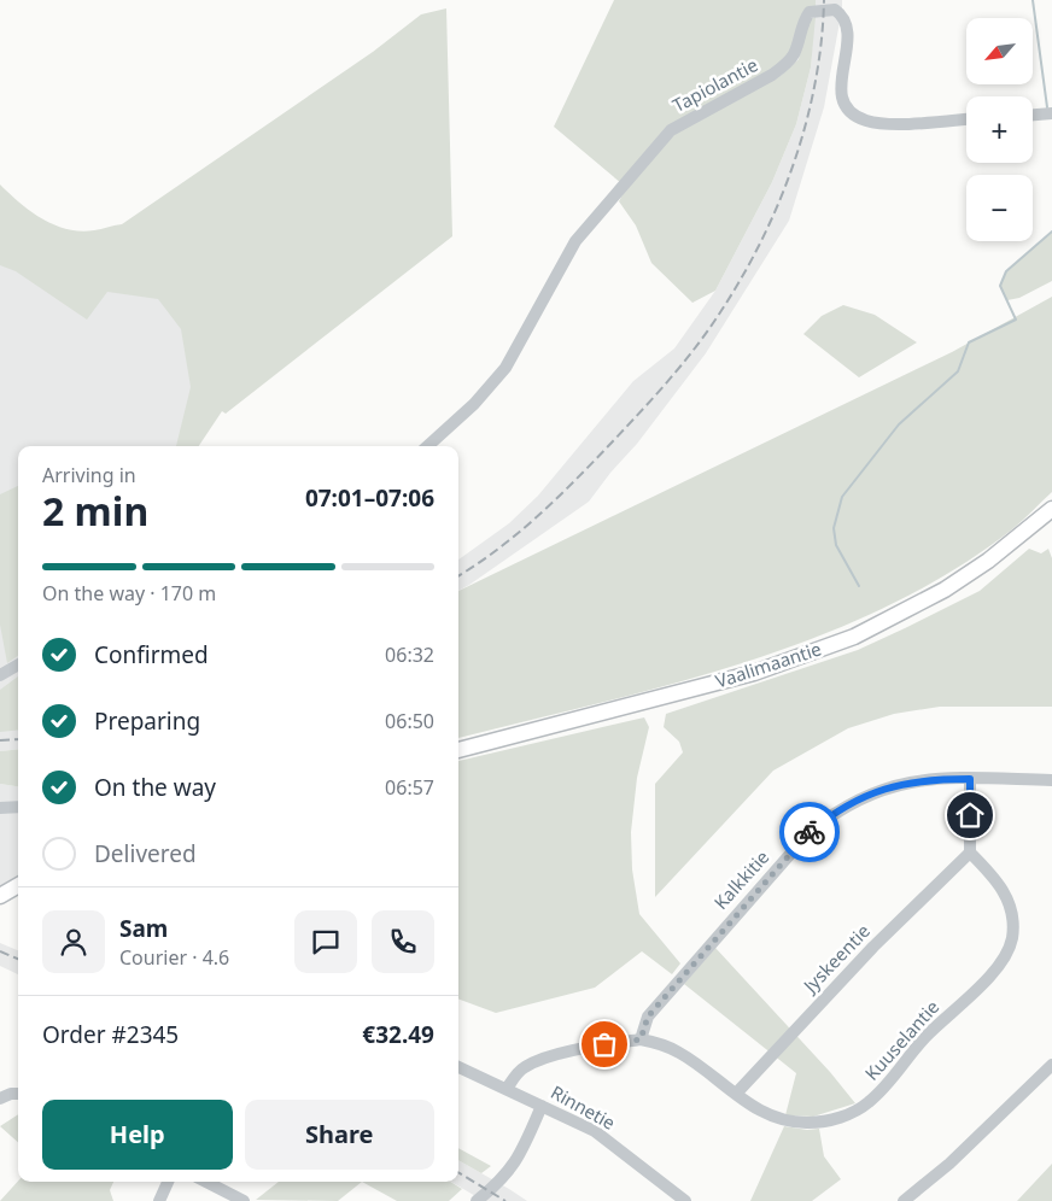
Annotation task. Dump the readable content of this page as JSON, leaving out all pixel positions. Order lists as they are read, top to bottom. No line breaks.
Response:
{"streets":{"main road":["Vaalimaantie"],"street":["Tapiolantie","Kalkkitie","Jyskeentie","Kuuselantie","Rinnetie"]},"crossings":[["Kalkkitie","Kuuselantie"],["Jyskeentie","Kuuselantie"]],"north":"bottom left","page":{"map_buttons":["+","−"],"heading":["2 min","Arriving in","07:01–07:06"],"panel":["Sam","Courier · 4.6","Order #2345","€32.49"],"bar":"On the way · 170 m","list":[["Confirmed","06:32"],["Preparing","06:50"],["On the way","06:57"],"Delivered"],"buttons":["Help","Share"]}}
